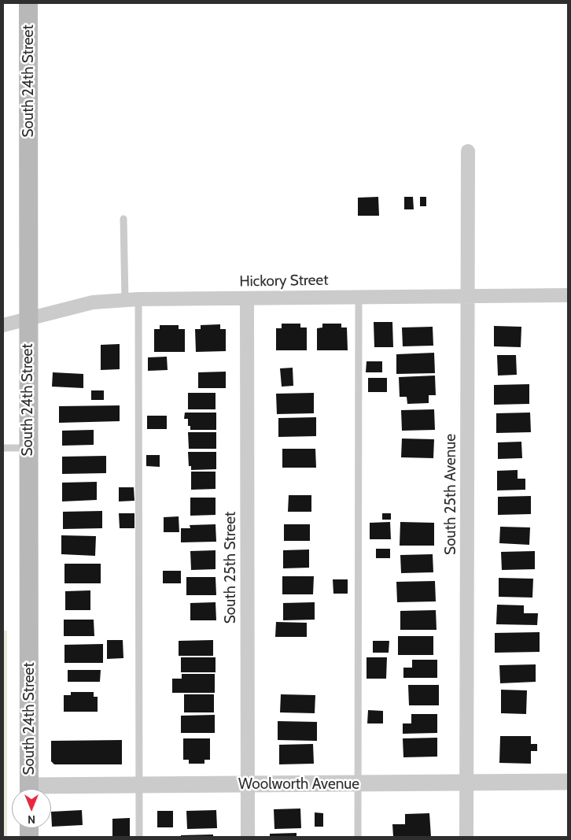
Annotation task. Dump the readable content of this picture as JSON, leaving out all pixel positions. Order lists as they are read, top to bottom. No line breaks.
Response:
{"streets":{"main road":["South 24th Street"],"street":["Hickory Street","South 25th Avenue","South 25th Street","Woolworth Avenue"]},"crossings":[["South 24th Street","Hickory Street"],["Hickory Street","South 25th Avenue"],["Hickory Street","South 25th Street"],["South 25th Avenue","Woolworth Avenue"],["South 25th Street","Woolworth Avenue"]],"north":"bottom"}
